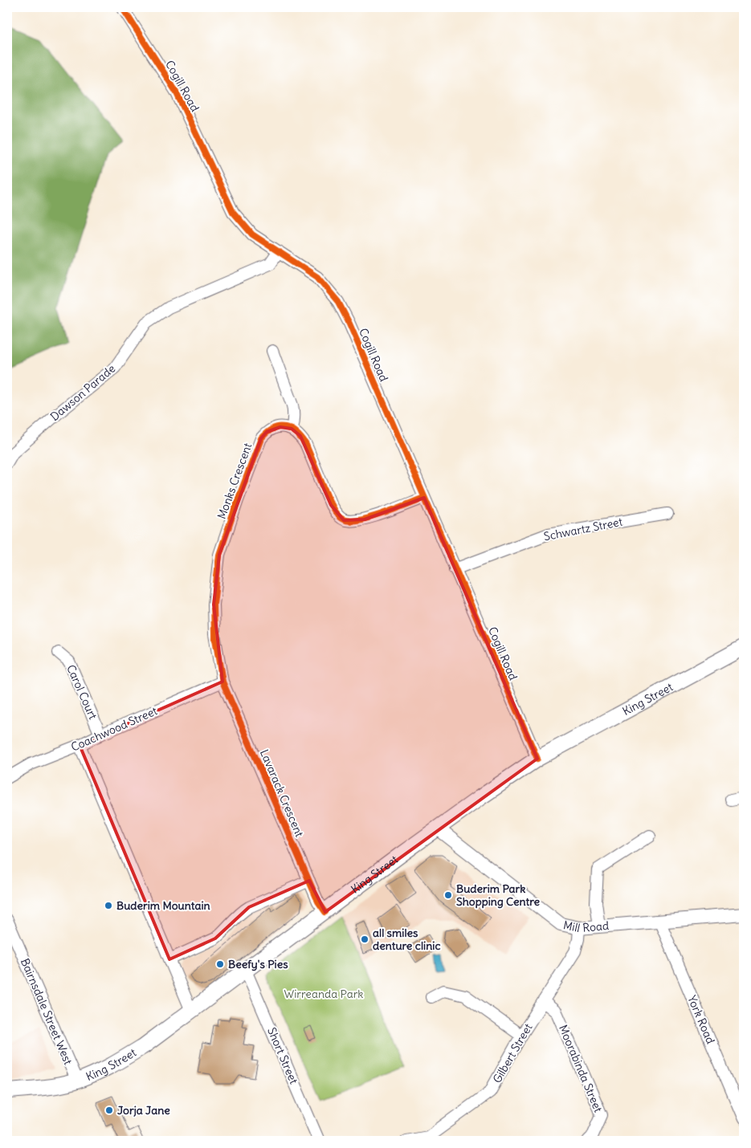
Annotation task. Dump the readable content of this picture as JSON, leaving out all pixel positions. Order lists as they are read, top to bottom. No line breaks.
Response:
{"streets":{"main road":["King Street"],"street":["Cogill Road","Dawson Parade","Monks Crescent","Schwartz Street","Carol Court","Coachwood Street","Lavarack Crescent","Mill Road","Bairnsdale Street West","York Road","Gilbert Street","Short Street","Moorabinda Street"]},"crossings":[["Cogill Road","Dawson Parade"],["Cogill Road","Schwartz Street"],["Cogill Road","King Street"],["Monks Crescent","Coachwood Street"],["Monks Crescent","Lavarack Crescent"],["Carol Court","Coachwood Street"],["King Street","Lavarack Crescent"],["King Street","Mill Road"],["King Street","Bairnsdale Street West"],["King Street","Short Street"],["Coachwood Street","Lavarack Crescent"],["Mill Road","York Road"],["Mill Road","Gilbert Street"],["Gilbert Street","Moorabinda Street"]],"parks":["Wirreanda Park"],"places":["Buderim Park Shopping Centre","Buderim Mountain","all smiles denture clinic","Beefy's Pies","Jorja Jane"]}
